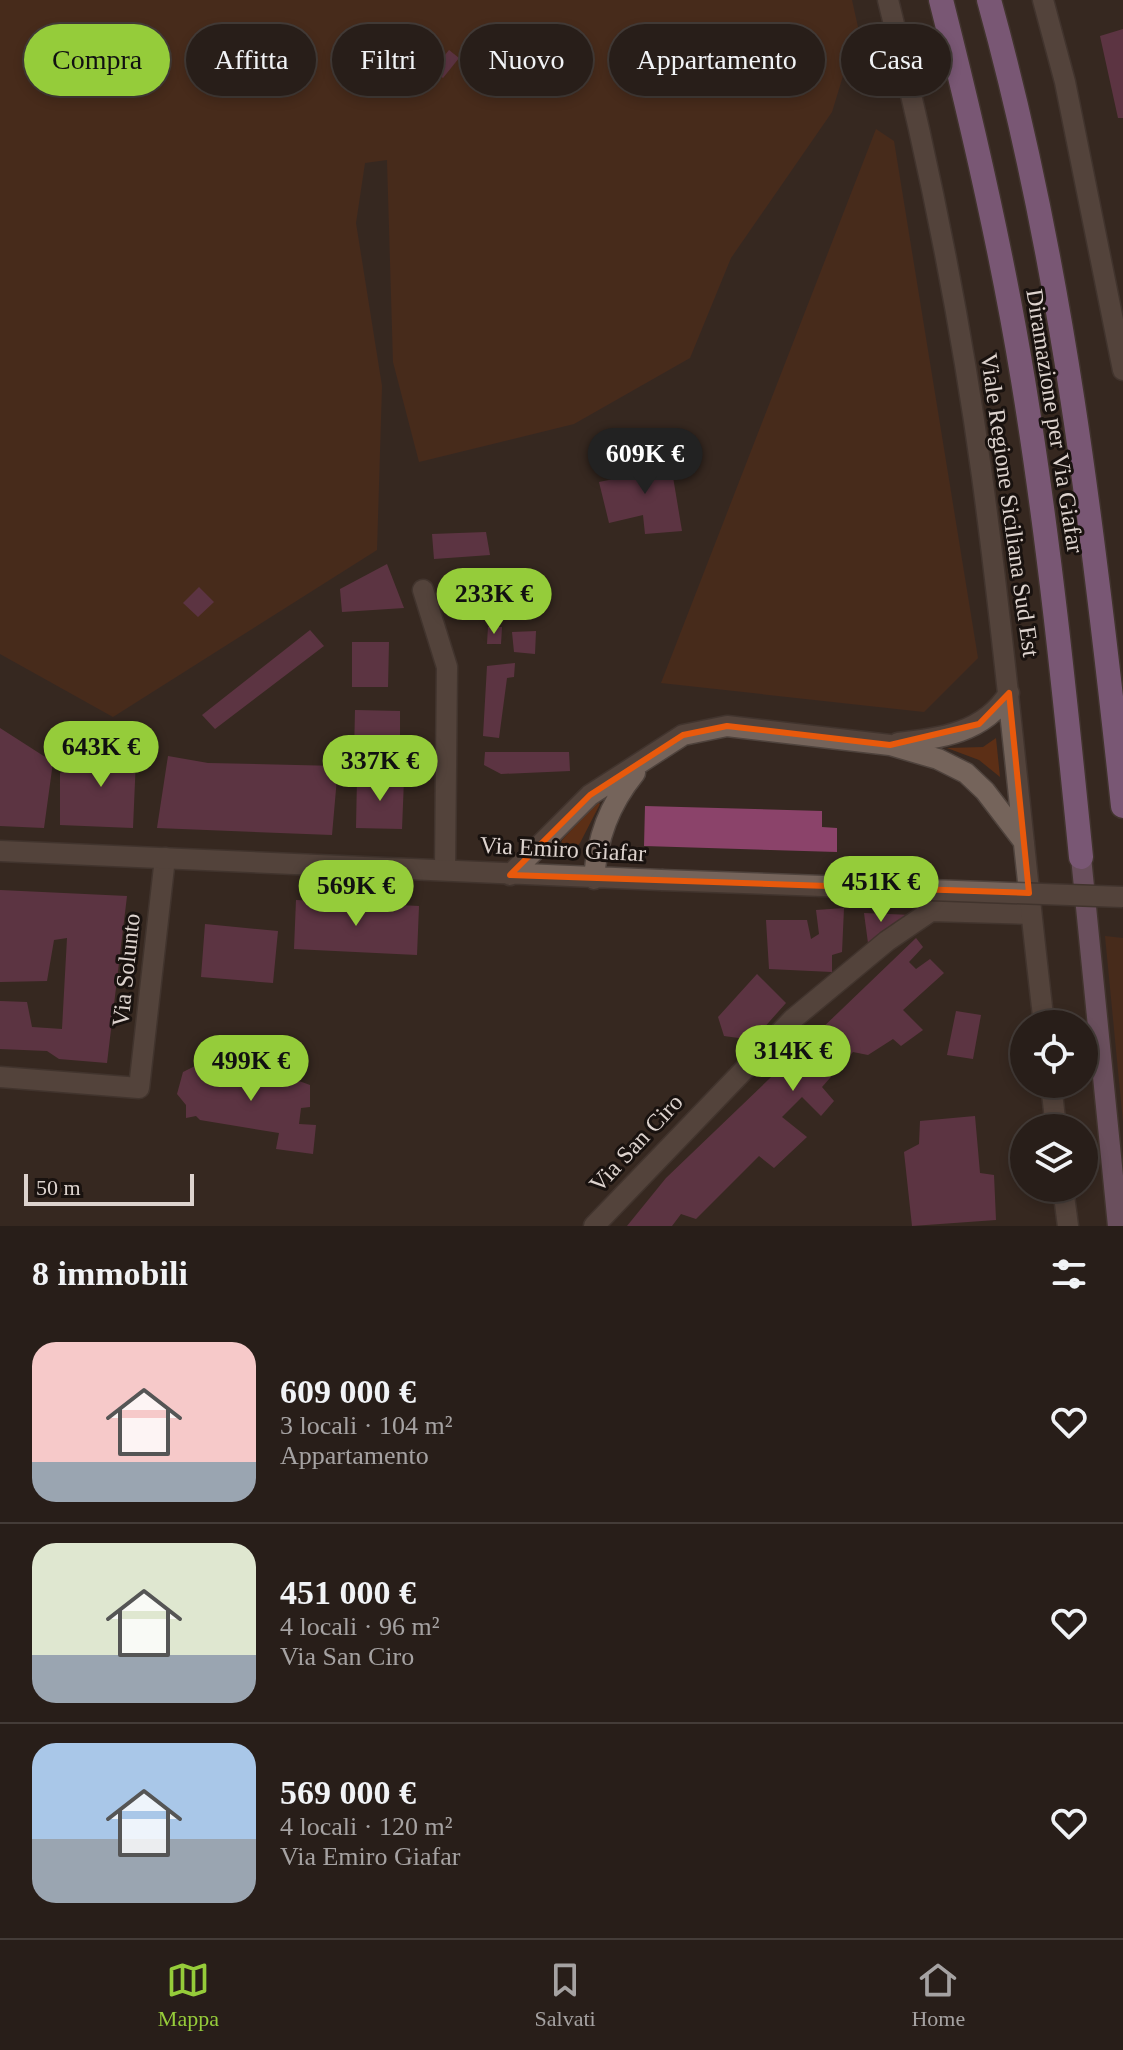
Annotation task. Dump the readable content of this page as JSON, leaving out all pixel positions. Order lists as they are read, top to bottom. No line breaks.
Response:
{"streets":{"highway":["Diramazione per Via Giafar"],"street":["Viale Regione Siciliana Sud Est","Via Emiro Giafar","Via Solunto","Via San Ciro"]},"crossings":[["Viale Regione Siciliana Sud Est","Via San Ciro"],["Via Emiro Giafar","Via Solunto"]],"scale_bar":"50 m","page":{"chip":["Compra","Affitta","Filtri","Nuovo","Appartamento","Casa"],"price":["609K €","233K €","643K €","337K €","451K €","569K €","314K €","499K €"],"scale":"50 m","heading":"8 immobili","list":[{"name":"609 000 €","note":"3 locali · 104 m² · Appartamento"},{"name":"451 000 €","note":"4 locali · 96 m² · Via San Ciro"},{"name":"569 000 €","note":"4 locali · 120 m² · Via Emiro Giafar"}],"tabs":["Mappa","Salvati","Home"]}}
